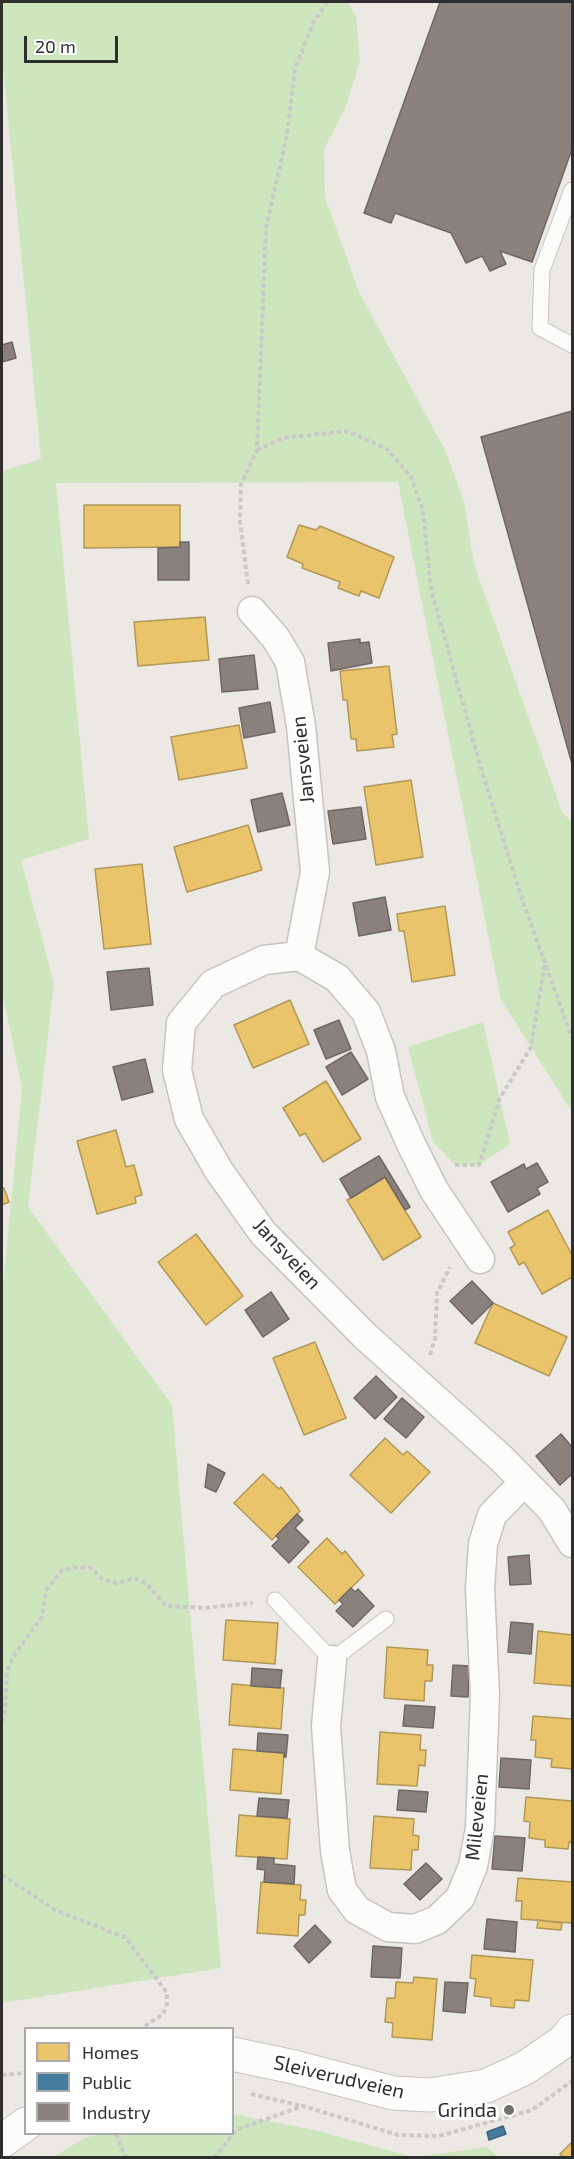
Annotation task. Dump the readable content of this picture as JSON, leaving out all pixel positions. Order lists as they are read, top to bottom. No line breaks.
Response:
{"streets":{"street":["Jansveien","Mileveien","Sleiverudveien"]},"crossings":[["Jansveien","Mileveien"]],"places":["Grinda"],"legend":["Homes","Public","Industry"],"scale_bar":"20 m"}
